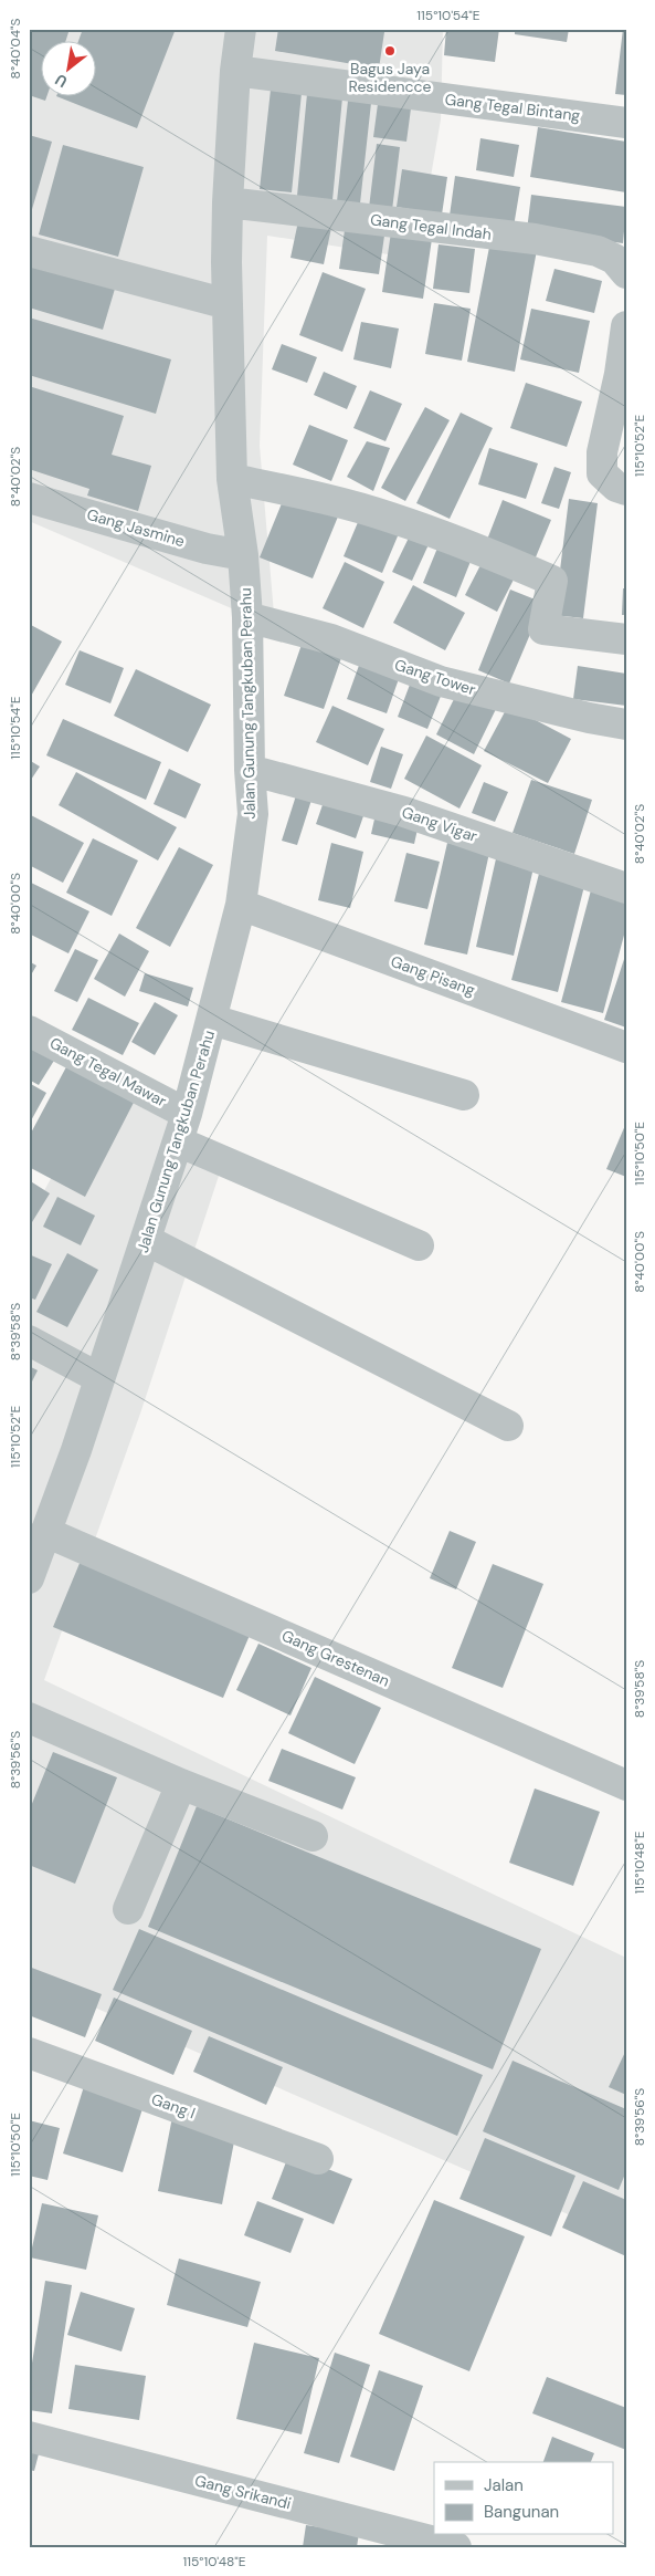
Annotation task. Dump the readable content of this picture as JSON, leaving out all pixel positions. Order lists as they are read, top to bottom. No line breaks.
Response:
{"streets":{"street":["Gang Tegal Bintang","Gang Tegal Indah","Gang Jasmine","Gang Tower","Jalan Gunung Tangkuban Perahu","Gang Vigar","Gang Pisang","Gang Tegal Mawar","Gang Grestenan","Gang I","Gang Srikandi"]},"crossings":[["Gang Tegal Bintang","Jalan Gunung Tangkuban Perahu"],["Gang Tegal Indah","Jalan Gunung Tangkuban Perahu"],["Gang Jasmine","Jalan Gunung Tangkuban Perahu"],["Gang Tower","Jalan Gunung Tangkuban Perahu"],["Jalan Gunung Tangkuban Perahu","Gang Vigar"],["Jalan Gunung Tangkuban Perahu","Gang Pisang"],["Jalan Gunung Tangkuban Perahu","Gang Tegal Mawar"],["Jalan Gunung Tangkuban Perahu","Gang Grestenan"]],"places":["Bagus Jaya Residencce"],"legend":["Jalan","Bangunan"],"north":"bottom left","coordinates":["115°10'54\"E","8°40'04\"S","115°10'52\"E","8°40'02\"S","8°40'00\"S","115°10'50\"E","8°39'58\"S","8°39'56\"S","115°10'48\"E"]}
